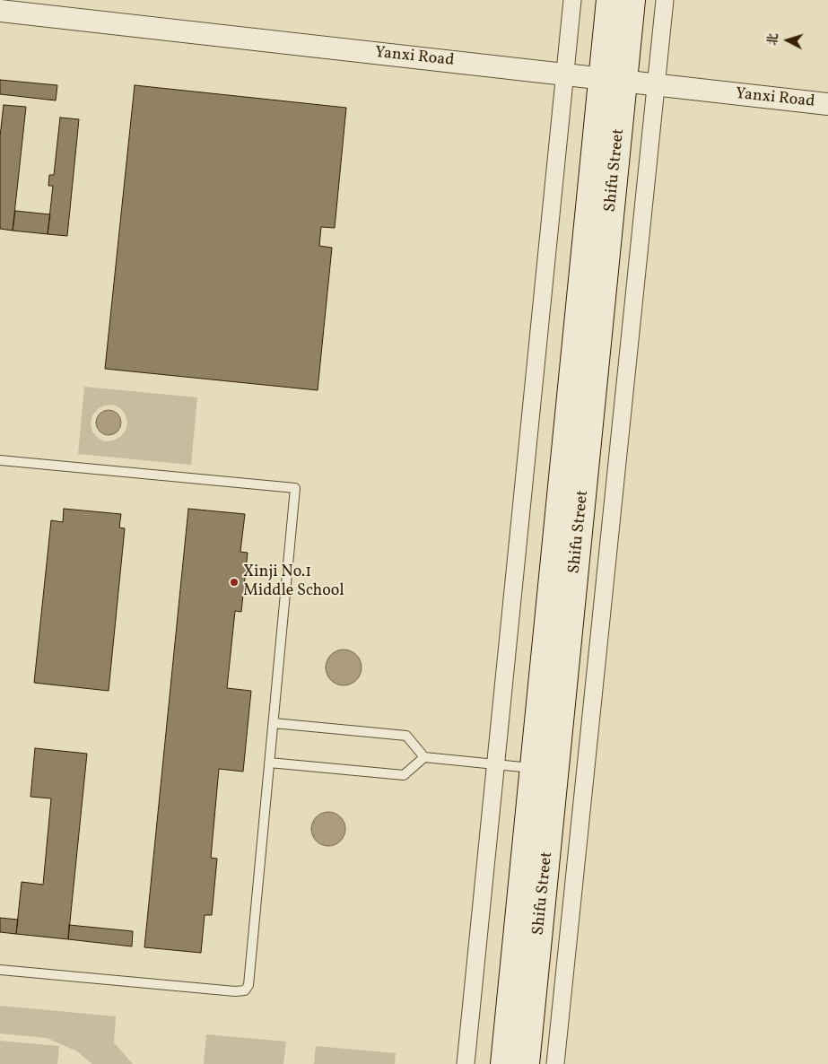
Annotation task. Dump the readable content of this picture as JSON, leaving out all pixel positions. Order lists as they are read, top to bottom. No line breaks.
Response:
{"streets":{"main road":["Shifu Street"],"street":["Yanxi Road"]},"crossings":[["Yanxi Road","Shifu Street"]],"places":["Xinji No.1 Middle School"],"north":"left"}
